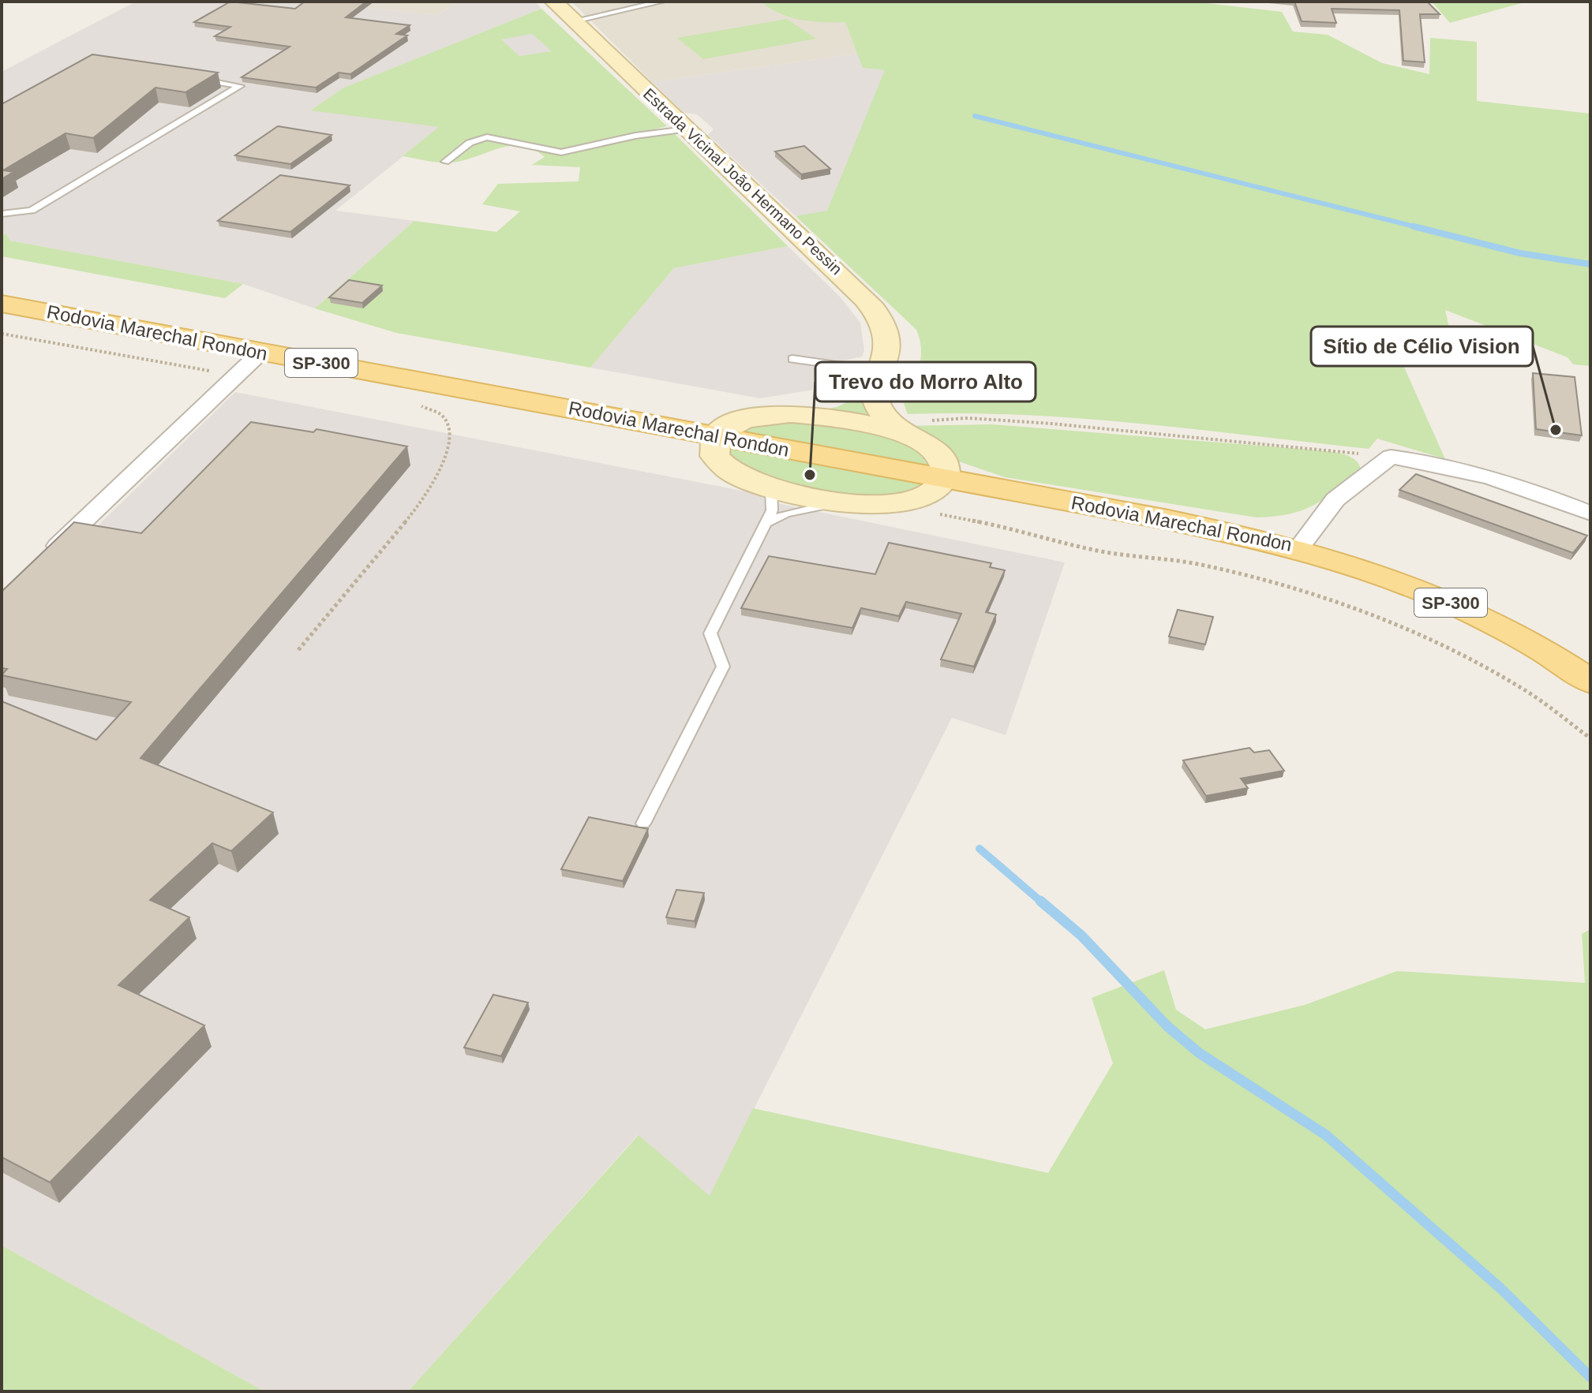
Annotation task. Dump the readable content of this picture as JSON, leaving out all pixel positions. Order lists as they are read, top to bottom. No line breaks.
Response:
{"streets":{"main road":["Estrada Vicinal João Hermano Pessin","Rodovia Marechal Rondon","SP-300"]},"places":["Sítio de Célio Vision","Trevo do Morro Alto"]}
